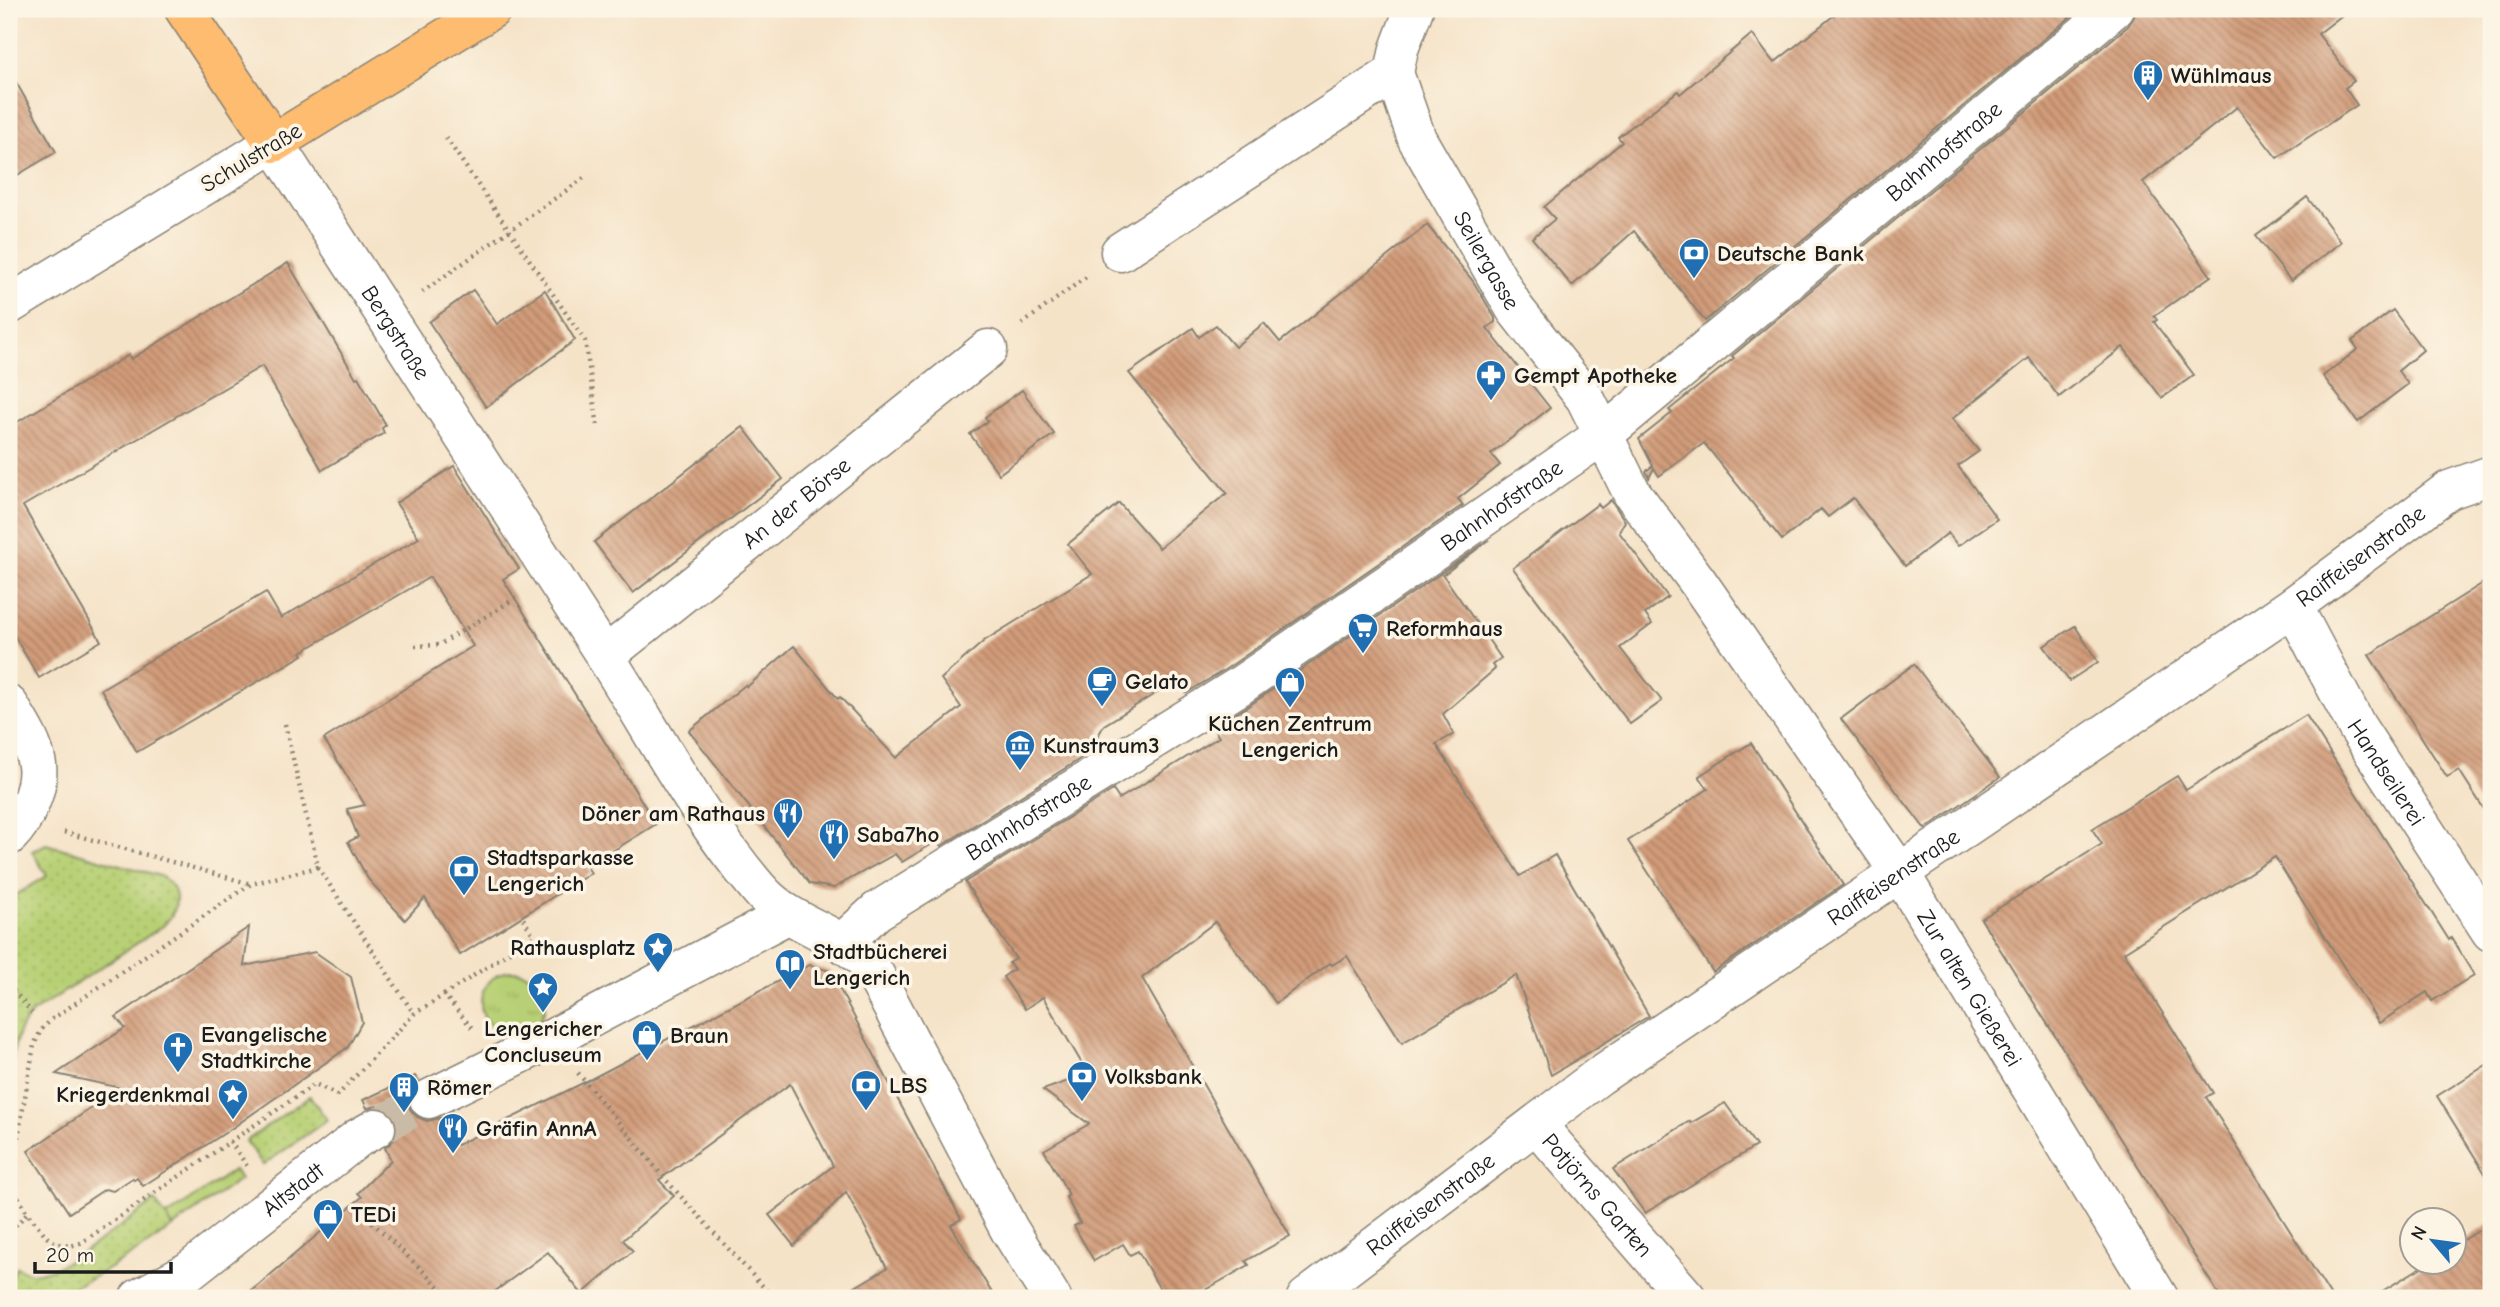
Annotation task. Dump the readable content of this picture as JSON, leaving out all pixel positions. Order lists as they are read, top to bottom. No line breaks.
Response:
{"streets":{"main road":["Schulstraße","Bergstraße"],"street":["Bahnhofstraße","Seilergasse","An der Börse","Raiffeisenstraße","Handseilerei","Zur alten Gießerei","Altstadt","Potjörns Garten"]},"crossings":[["Bahnhofstraße","Seilergasse"],["Schulstraße","Bergstraße"],["Seilergasse","Zur alten Gießerei"],["Bergstraße","An der Börse"],["Raiffeisenstraße","Handseilerei"],["Raiffeisenstraße","Zur alten Gießerei"],["Raiffeisenstraße","Potjörns Garten"]],"places":{"building":["Wühlmaus","Römer"],"bank":["Deutsche Bank","Stadtsparkasse Lengerich","Volksbank","LBS"],"pharmacy":["Gempt Apotheke"],"supermarket":["Reformhaus"],"cafe":["Gelato"],"shop":["Küchen Zentrum Lengerich","Braun","TEDi"],"museum":["Kunstraum3"],"restaurant":["Döner am Rathaus","Saba7ho","Gräfin AnnA"],"place":["Rathausplatz","Lengericher Concluseum","Kriegerdenkmal"],"library":["Stadtbücherei Lengerich"],"church":["Evangelische Stadtkirche"]},"scale_bar":"20 m","north":"top left"}
